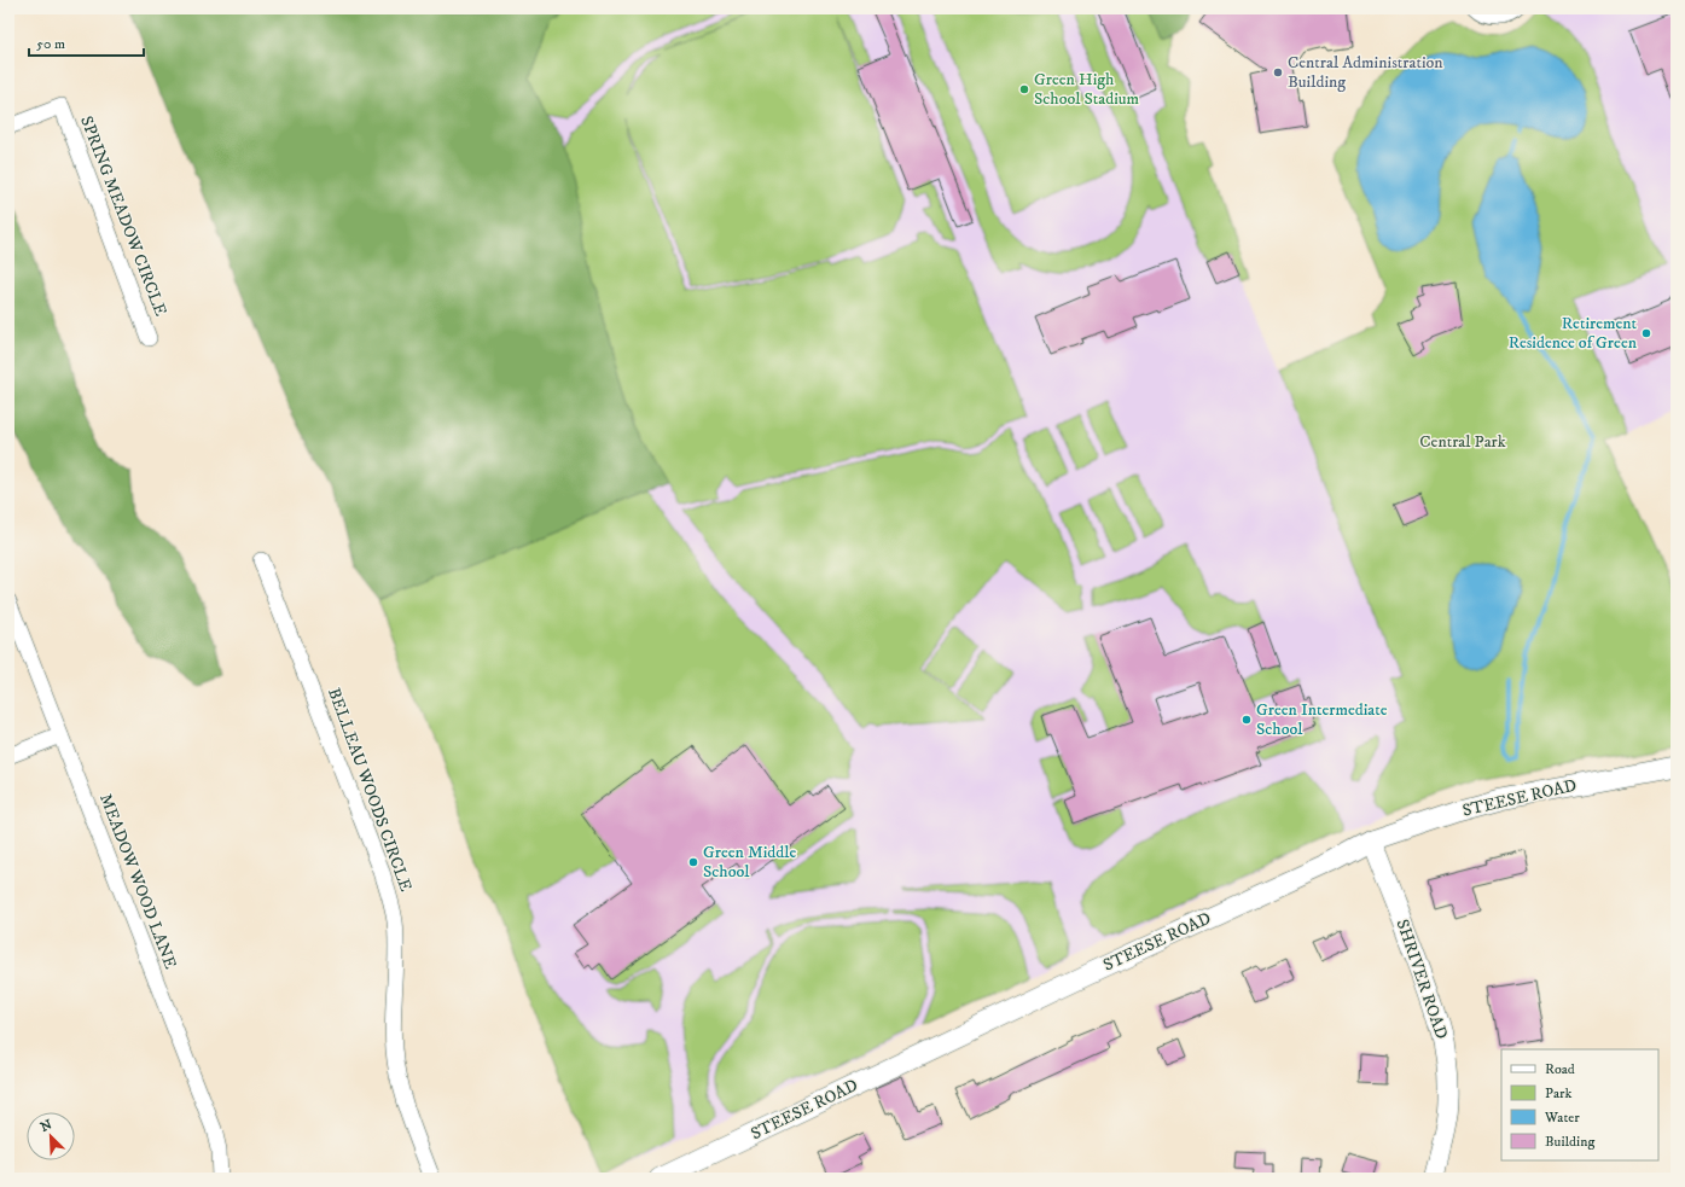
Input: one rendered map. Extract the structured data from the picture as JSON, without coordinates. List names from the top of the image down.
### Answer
{
  "streets": {
    "street": [
      "SPRING MEADOW CIRCLE",
      "BELLEAU WOODS CIRCLE",
      "STEESE ROAD",
      "MEADOW WOOD LANE",
      "SHRIVER ROAD"
    ]
  },
  "crossings": [
    ["STEESE ROAD", "SHRIVER ROAD"]
  ],
  "parks": ["Central Park"],
  "places": [
    "Central Administration Building",
    "Green High School Stadium",
    "Retirement Residence of Green",
    "Green Intermediate School",
    "Green Middle School"
  ],
  "legend": [
    "Road",
    "Park",
    "Water",
    "Building"
  ],
  "scale_bar": "50 m",
  "north": "top left"
}
